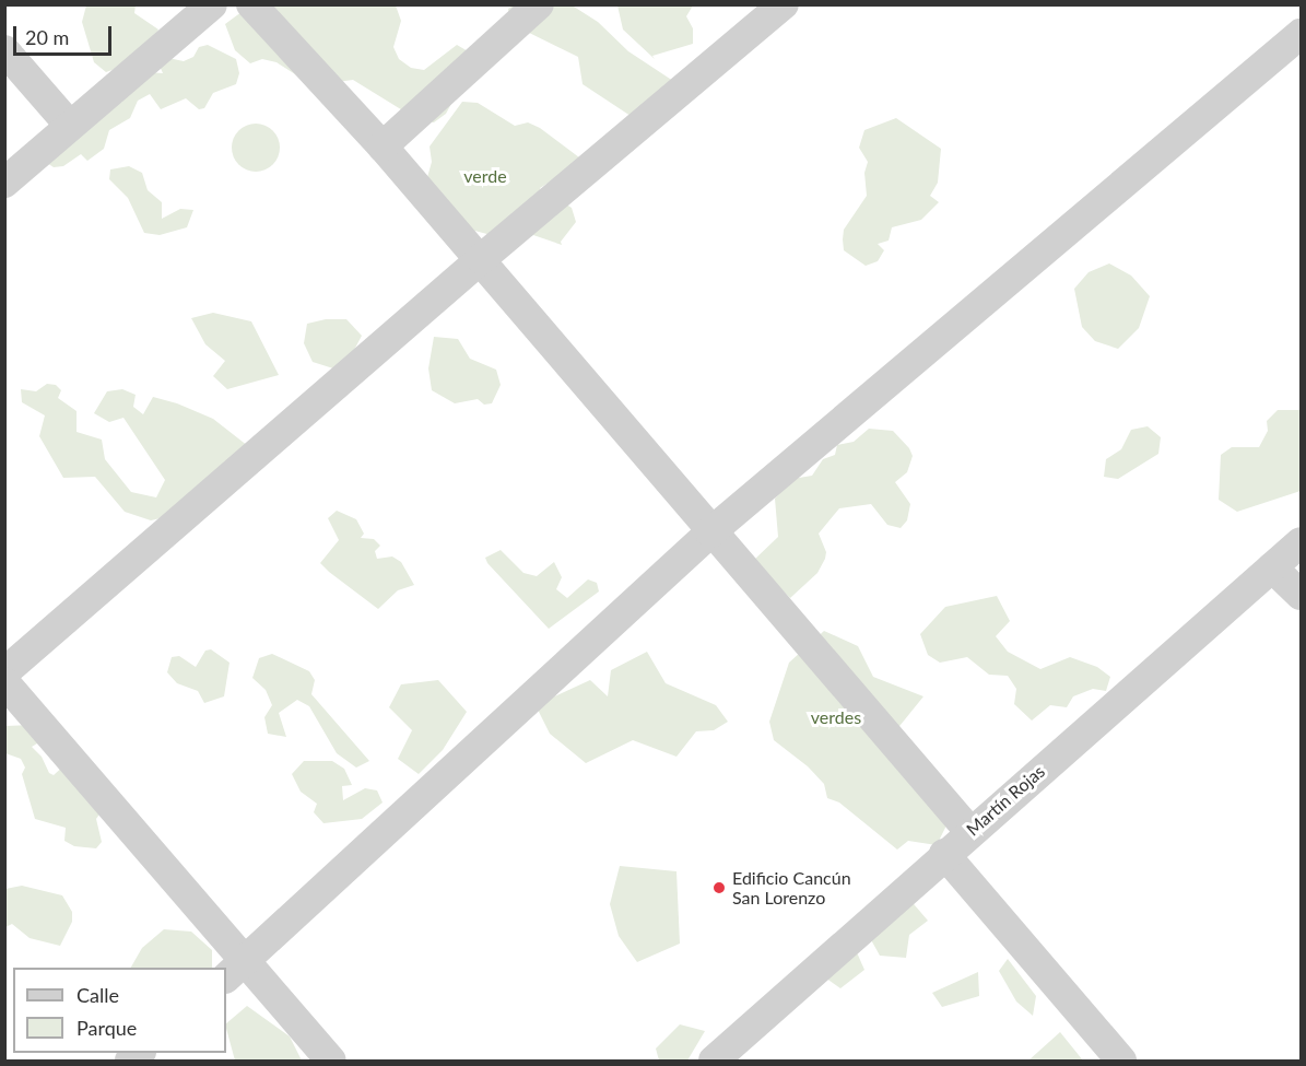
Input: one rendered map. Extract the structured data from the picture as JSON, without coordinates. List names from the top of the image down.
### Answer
{
  "streets": {
    "street": ["Martín Rojas"]
  },
  "parks": ["verde", "verdes"],
  "places": ["Edificio Cancún San Lorenzo"],
  "legend": ["Calle", "Parque"],
  "scale_bar": "20 m"
}
